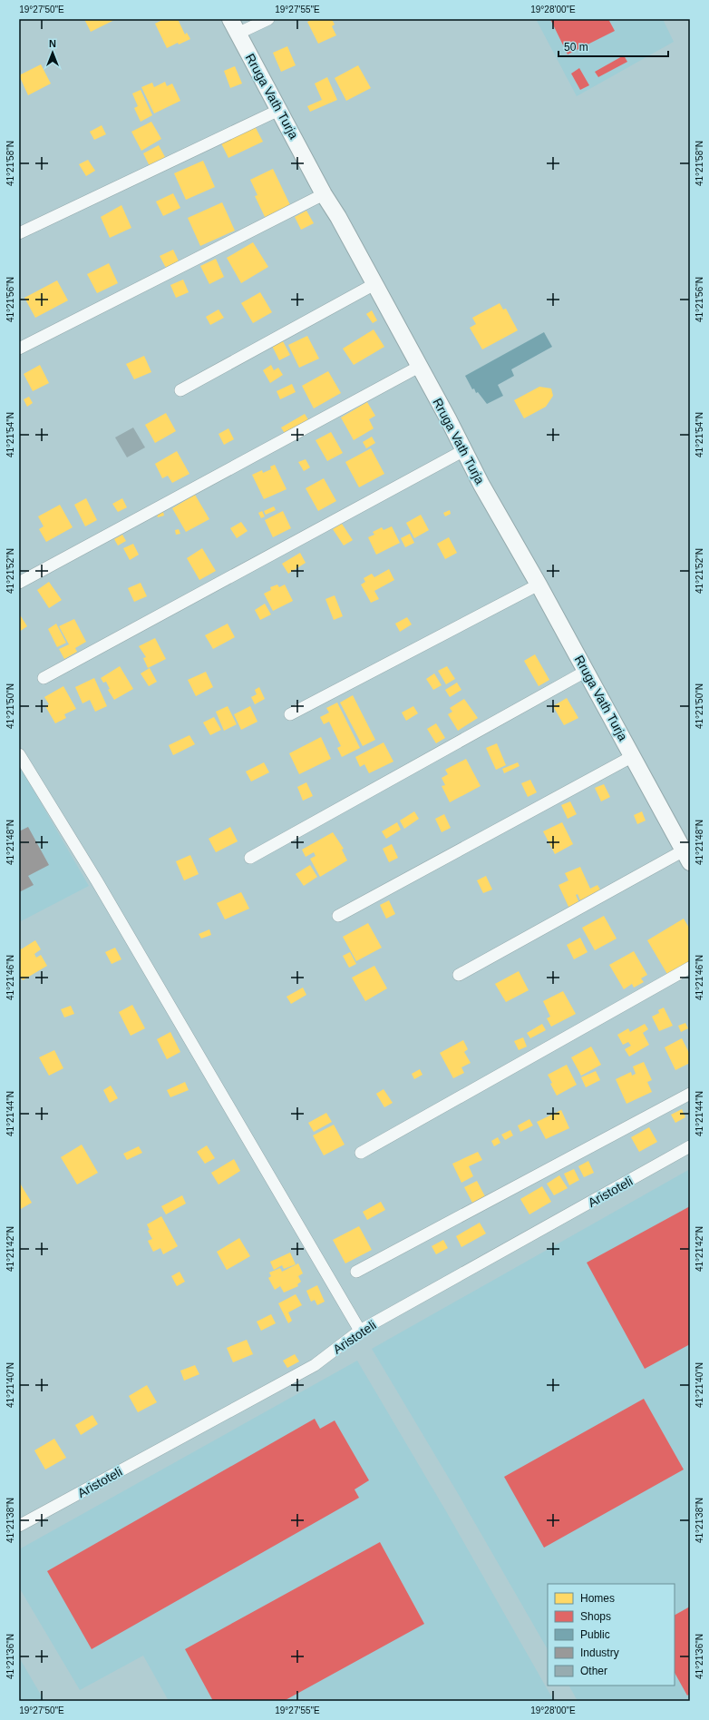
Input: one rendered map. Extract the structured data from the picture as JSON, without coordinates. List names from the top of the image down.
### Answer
{
  "streets": {
    "street": ["Rruga Vath Turja", "Aristoteli"]
  },
  "legend": [
    "Homes",
    "Shops",
    "Public",
    "Industry",
    "Other"
  ],
  "scale_bar": "50 m",
  "north": "top",
  "coordinates": [
    "19°27'50\"E",
    "19°27'55\"E",
    "19°28'00\"E",
    "41°21'58\"N",
    "41°21'56\"N",
    "41°21'54\"N",
    "41°21'52\"N",
    "41°21'50\"N",
    "41°21'48\"N",
    "41°21'46\"N",
    "41°21'44\"N",
    "41°21'42\"N",
    "41°21'40\"N",
    "41°21'38\"N",
    "41°21'36\"N"
  ]
}
